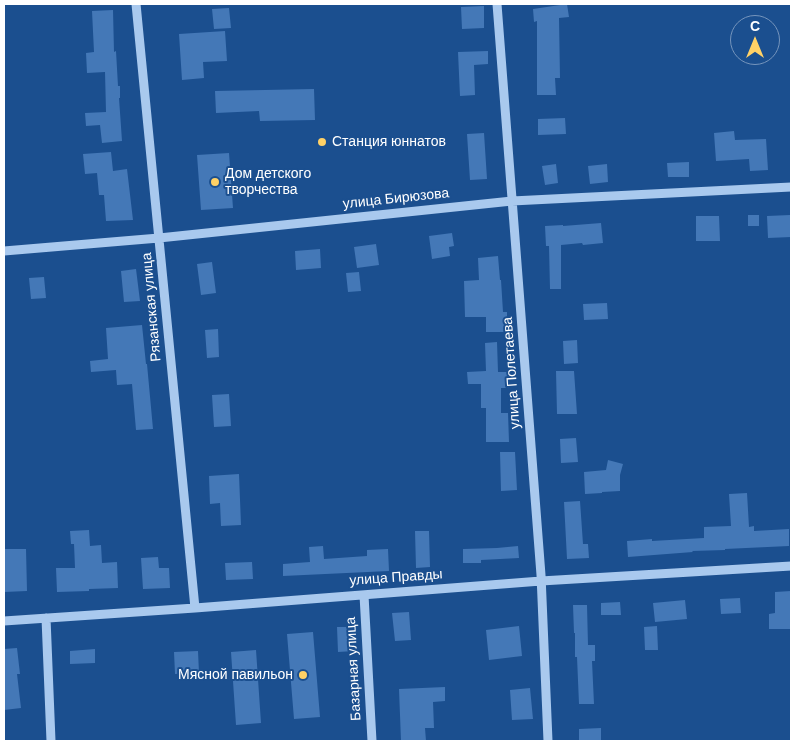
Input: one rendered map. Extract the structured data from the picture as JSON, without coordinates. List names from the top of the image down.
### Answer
{
  "streets": {
    "street": [
      "улица Бирюзова",
      "Рязанская улица",
      "улица Полетаева",
      "улица Правды",
      "Базарная улица"
    ]
  },
  "crossings": [
    ["улица Бирюзова", "Рязанская улица"],
    ["улица Бирюзова", "улица Полетаева"],
    ["Рязанская улица", "улица Правды"],
    ["улица Полетаева", "улица Правды"],
    ["улица Правды", "Базарная улица"]
  ],
  "places": ["Станция юннатов", "Дом детского творчества", "Мясной павильон"],
  "north": "top"
}
